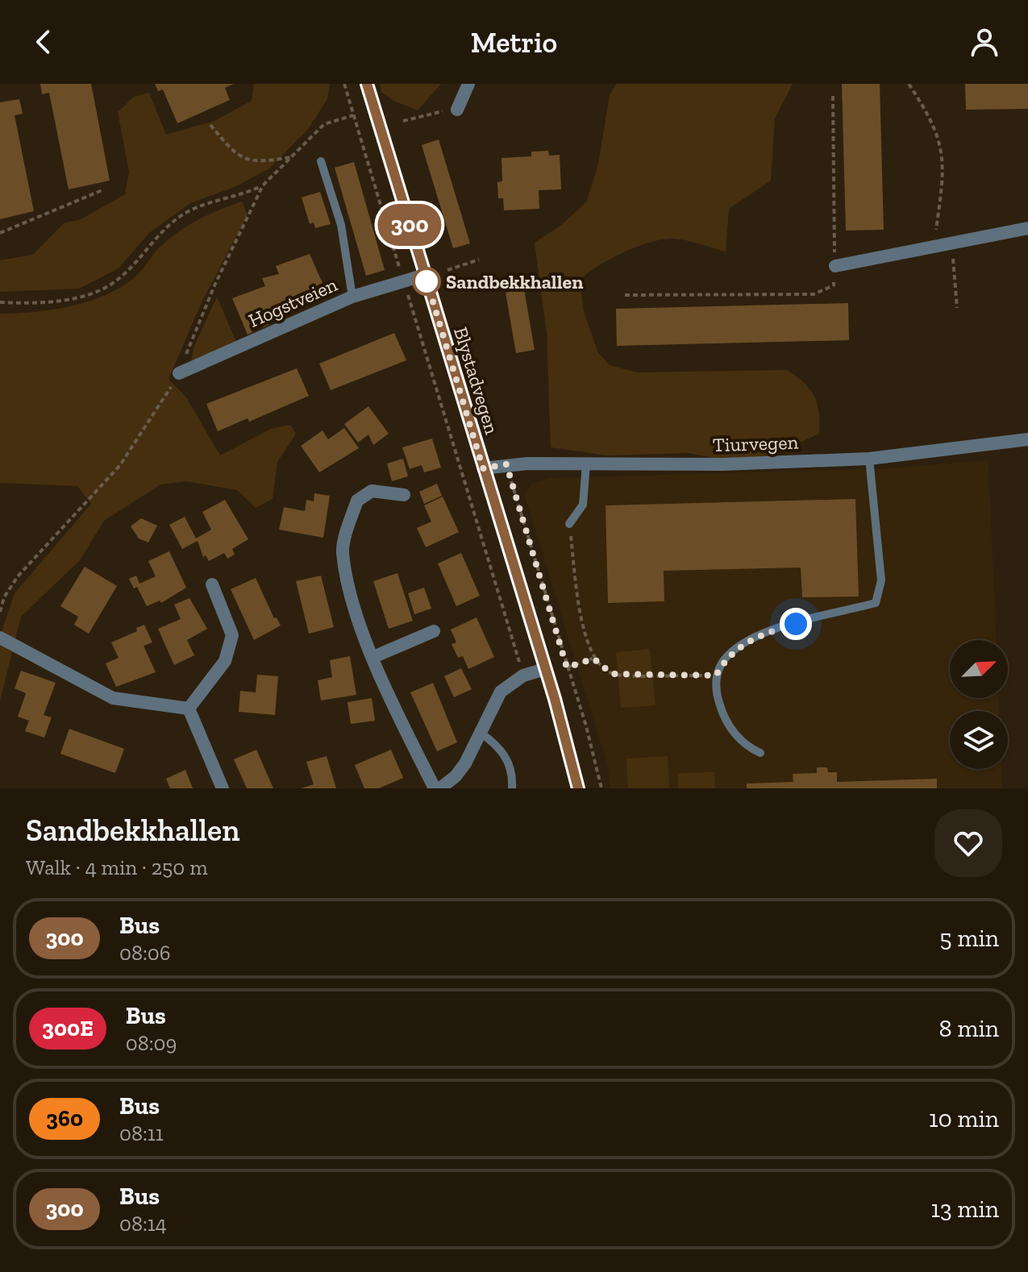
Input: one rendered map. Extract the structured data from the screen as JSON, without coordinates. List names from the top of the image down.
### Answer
{
  "streets": {
    "main road": ["Blystadvegen"],
    "street": ["Hogstveien", "Tiurvegen"]
  },
  "crossings": [
    ["Hogstveien", "Blystadvegen"],
    ["Blystadvegen", "Tiurvegen"]
  ],
  "places": ["Sandbekkhallen"],
  "lines": ["bus line 300"],
  "north": "top right",
  "page": {
    "header": "Metrio",
    "on_map": "300",
    "heading": ["Sandbekkhallen", "Walk · 4 min · 250 m"],
    "list": [
      {
        "mark": "300",
        "name": "Bus",
        "note": "08:06",
        "value": "5 min"
      },
      {
        "mark": "300E",
        "name": "Bus",
        "note": "08:09",
        "value": "8 min"
      },
      {
        "mark": "360",
        "name": "Bus",
        "note": "08:11",
        "value": "10 min"
      },
      {
        "mark": "300",
        "name": "Bus",
        "note": "08:14",
        "value": "13 min"
      }
    ]
  }
}
